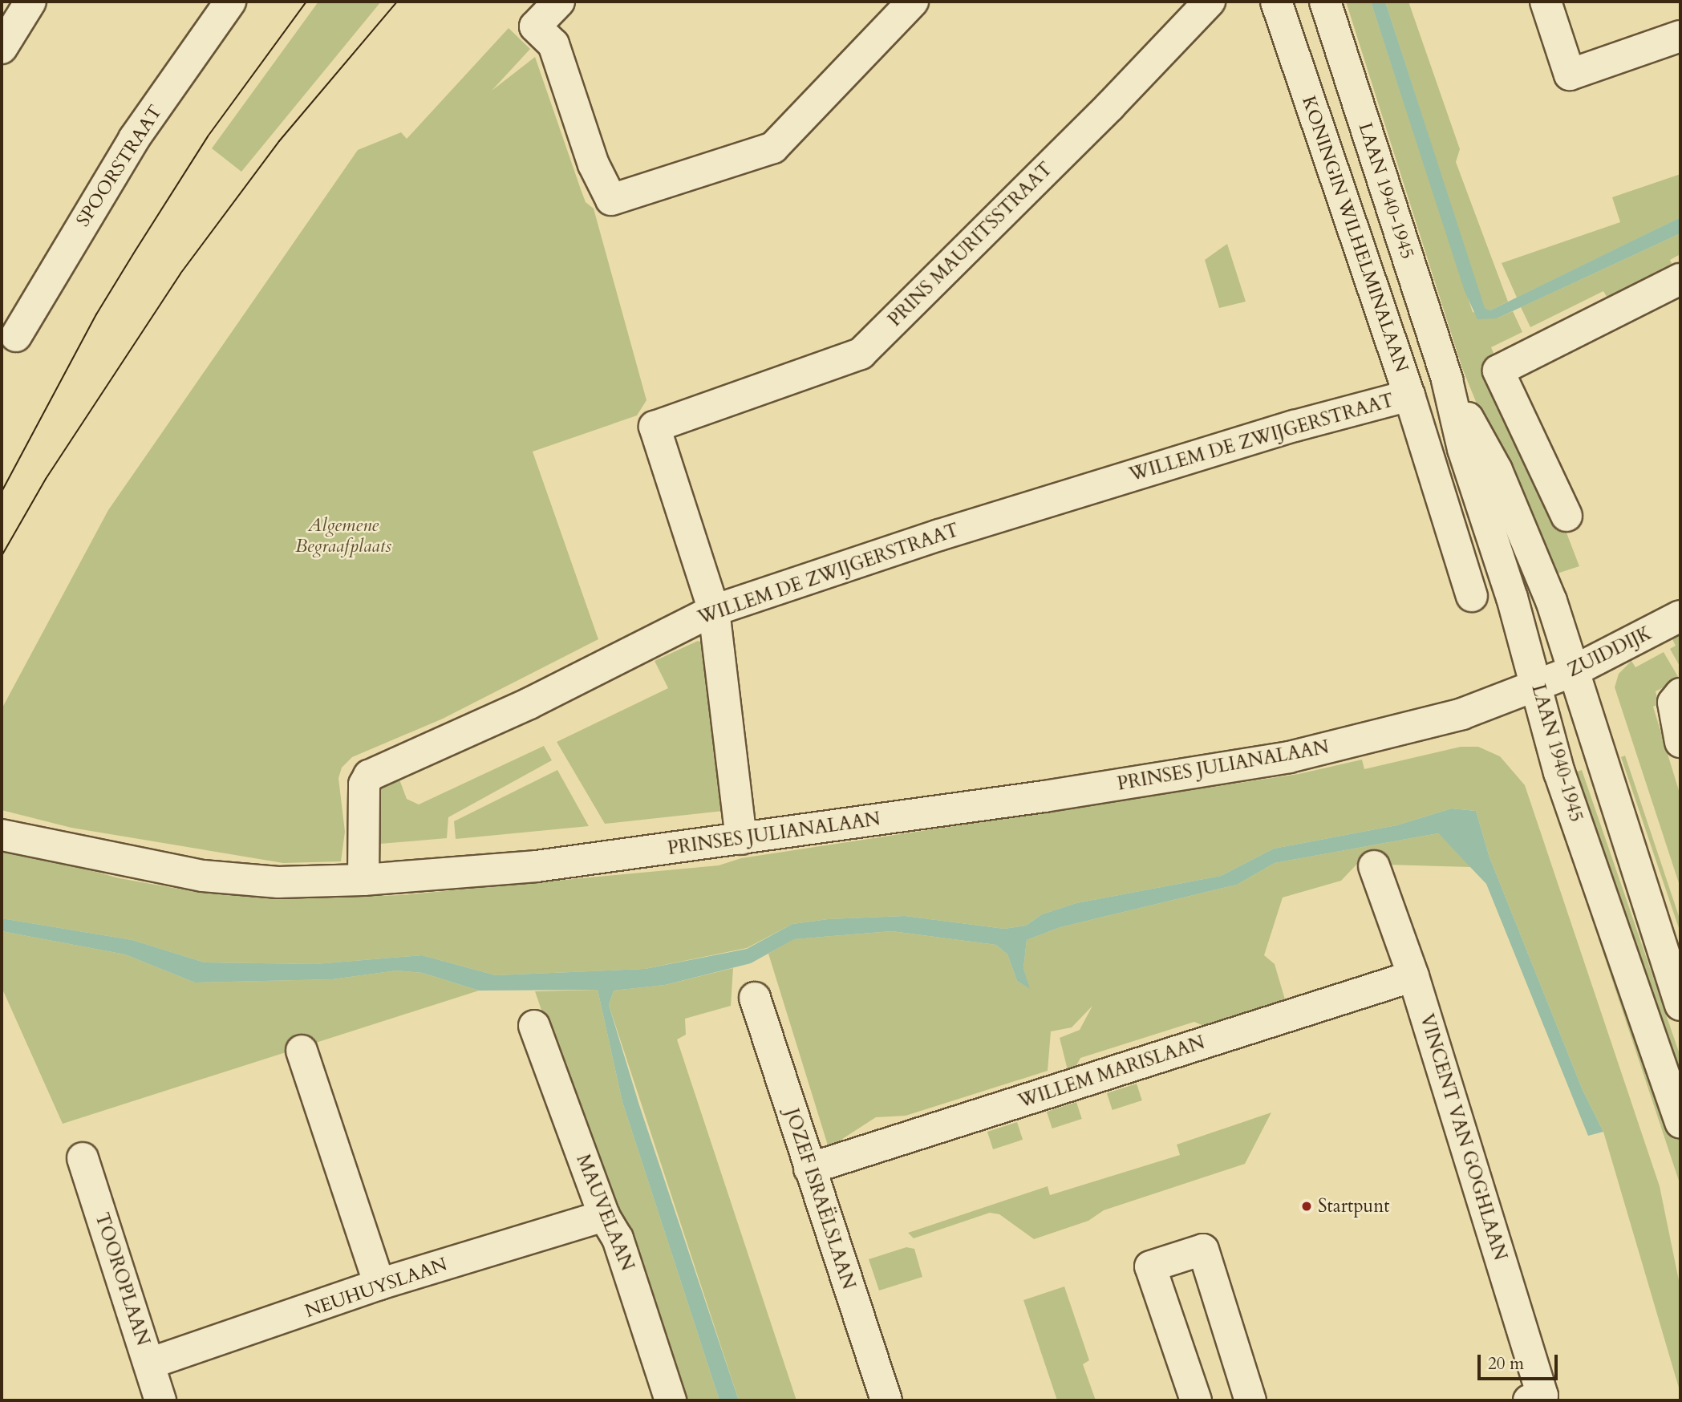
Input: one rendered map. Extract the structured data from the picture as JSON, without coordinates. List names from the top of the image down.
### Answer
{
  "streets": {
    "street": [
      "SPOORSTRAAT",
      "LAAN 1940-1945",
      "KONINGIN WILHELMINALAAN",
      "PRINS MAURITSSTRAAT",
      "WILLEM DE ZWIJGERSTRAAT",
      "ZUIDDIJK",
      "PRINSES JULIANALAAN",
      "WILLEM MARISLAAN",
      "VINCENT VAN GOGHLAAN",
      "JOZEF ISRAËLSLAAN",
      "MAUVELAAN",
      "TOOROPLAAN",
      "NEUHUYSLAAN"
    ]
  },
  "crossings": [
    ["LAAN 1940-1945", "ZUIDDIJK"],
    ["LAAN 1940-1945", "PRINSES JULIANALAAN"],
    ["KONINGIN WILHELMINALAAN", "WILLEM DE ZWIJGERSTRAAT"],
    ["PRINS MAURITSSTRAAT", "WILLEM DE ZWIJGERSTRAAT"],
    ["WILLEM DE ZWIJGERSTRAAT", "PRINSES JULIANALAAN"],
    ["ZUIDDIJK", "PRINSES JULIANALAAN"],
    ["WILLEM MARISLAAN", "VINCENT VAN GOGHLAAN"],
    ["WILLEM MARISLAAN", "JOZEF ISRAËLSLAAN"],
    ["MAUVELAAN", "NEUHUYSLAAN"],
    ["TOOROPLAAN", "NEUHUYSLAAN"]
  ],
  "parks": ["Algemene Begraafplaats"],
  "places": ["Startpunt"],
  "scale_bar": "20 m"
}
